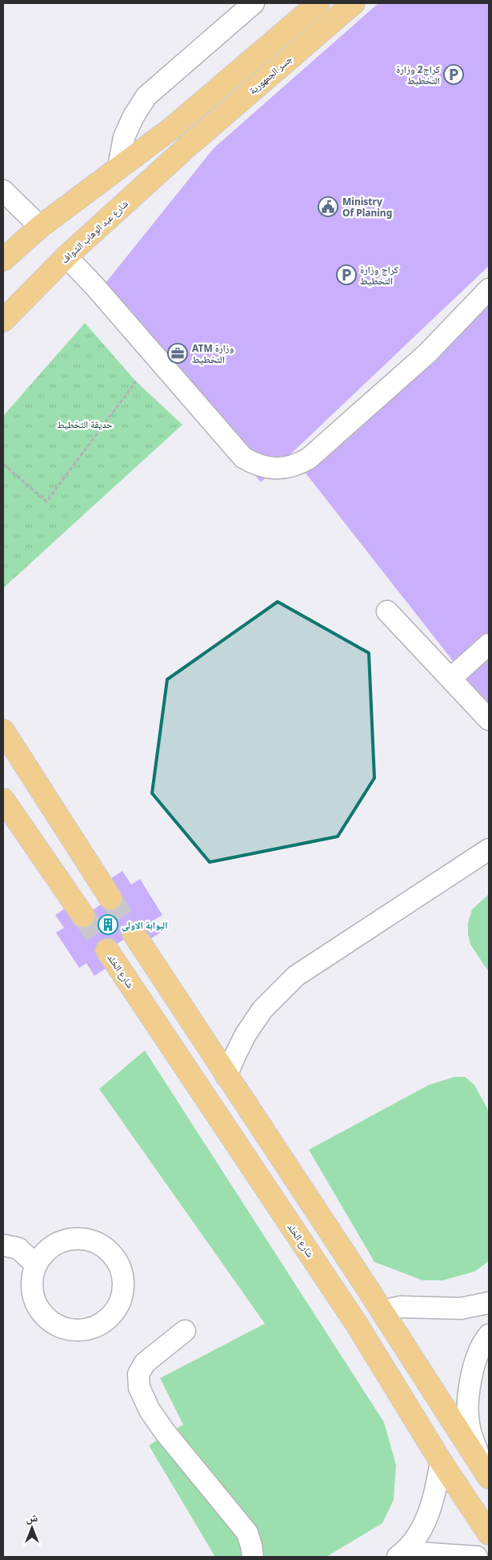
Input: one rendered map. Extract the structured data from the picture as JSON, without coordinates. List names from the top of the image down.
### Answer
{
  "streets": {
    "main road": ["جسر الجمهورية", "شارع عبد الوهاب الشواف", "شارع الخلد"]
  },
  "crossings": [
    ["جسر الجمهورية", "شارع عبد الوهاب الشواف"]
  ],
  "parks": ["حديقة التخطيط"],
  "places": {
    "parking": ["كراج2 وزارة التخطيط", "كراج وزارة التخطيط"],
    "public building": ["Ministry Of Planing"],
    "office": ["ATM وزارة التخطيط"],
    "building": ["البوابة الاولى"]
  },
  "north": "top"
}
